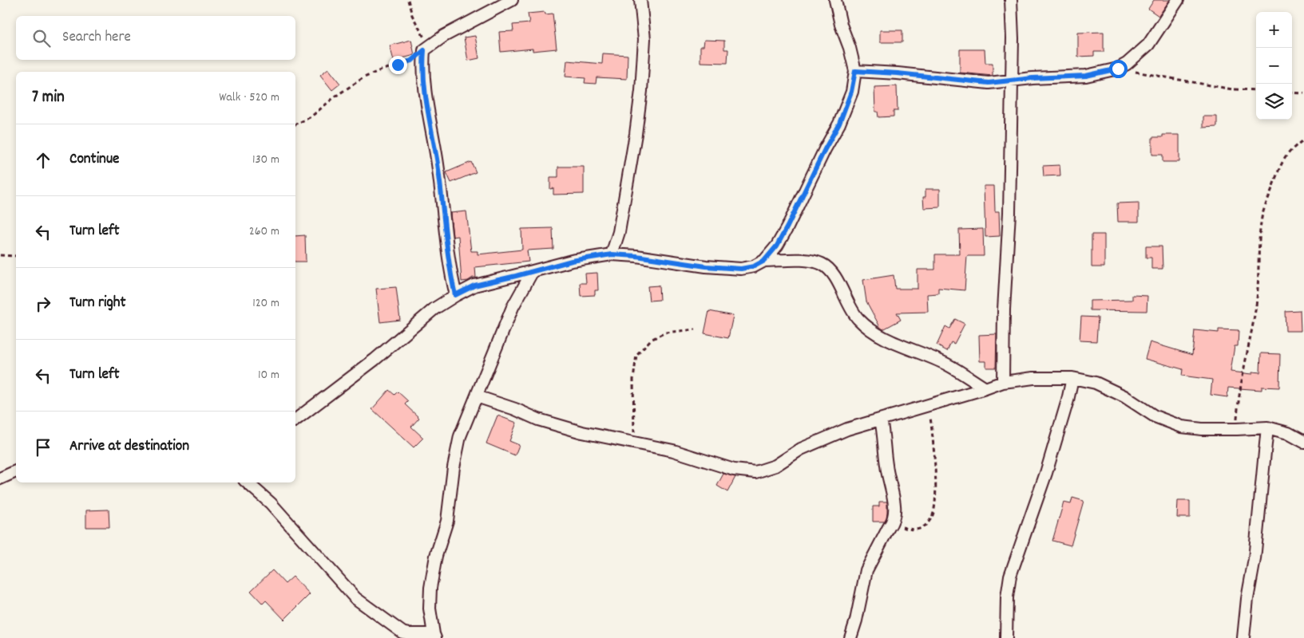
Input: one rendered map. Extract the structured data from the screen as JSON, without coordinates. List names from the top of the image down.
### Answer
{
  "page": {
    "map_buttons": ["+", "−"],
    "search": "Search here",
    "heading": ["7 min", "Walk · 520 m"],
    "list": [
      ["Continue", "130 m"],
      ["Turn left", "260 m"],
      ["Turn right", "120 m"],
      ["Turn left", "10 m"],
      "Arrive at destination"
    ]
  }
}
